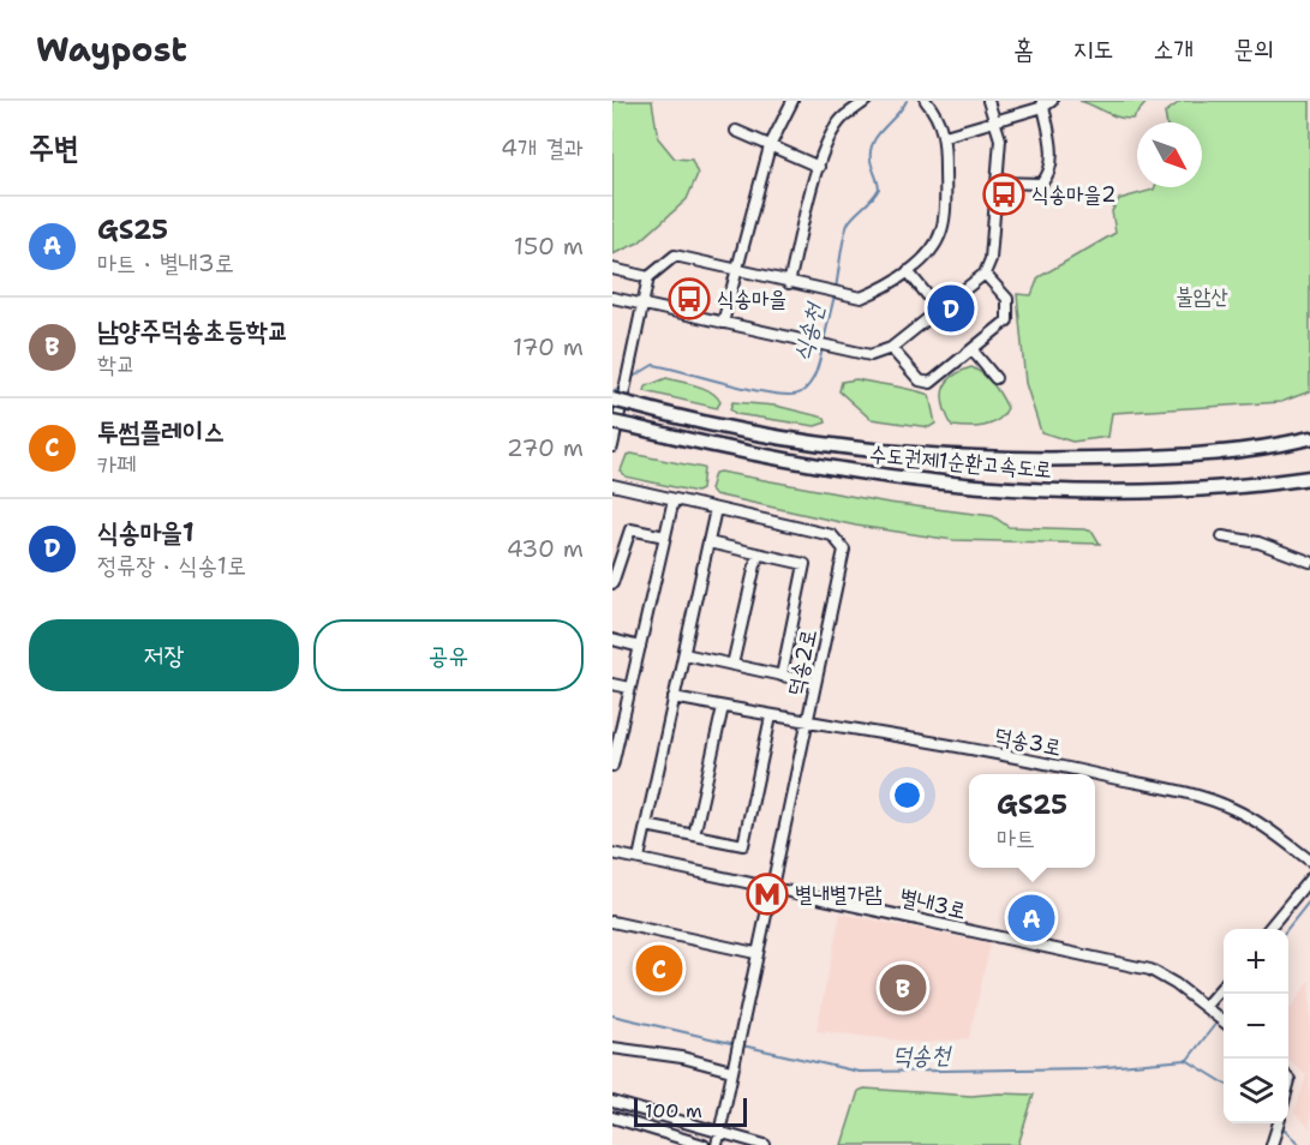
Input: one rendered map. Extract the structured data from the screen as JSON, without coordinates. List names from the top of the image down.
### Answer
{
  "streets": {
    "highway": ["수도권제1순환고속도로"],
    "street": ["덕송2로", "덕송3로", "별내3로"]
  },
  "crossings": [
    ["덕송2로", "덕송3로"],
    ["덕송2로", "별내3로"]
  ],
  "water": ["식송천", "덕송천"],
  "parks": ["불암산"],
  "places": {
    "bus stop": ["식송마을2", "식송마을"],
    "metro station": ["별내별가람"]
  },
  "scale_bar": "100 m",
  "north": "bottom right",
  "page": {
    "header": "Waypost",
    "nav": [
      "홈",
      "지도",
      "소개",
      "문의"
    ],
    "heading": ["주변", "4개 결과"],
    "list": [
      {
        "mark": "A",
        "name": "GS25",
        "note": "마트 · 별내3로",
        "value": "150 m"
      },
      {
        "mark": "B",
        "name": "남양주덕송초등학교",
        "note": "학교",
        "value": "170 m"
      },
      {
        "mark": "C",
        "name": "투썸플레이스",
        "note": "카페",
        "value": "270 m"
      },
      {
        "mark": "D",
        "name": "식송마을1",
        "note": "정류장 · 식송1로",
        "value": "430 m"
      }
    ],
    "pins": [
      "D",
      "A",
      "C",
      "B"
    ],
    "buttons": ["저장", "공유"],
    "popup": ["GS25", "마트"],
    "map_buttons": ["+", "−"],
    "scale": "100 m"
  }
}
